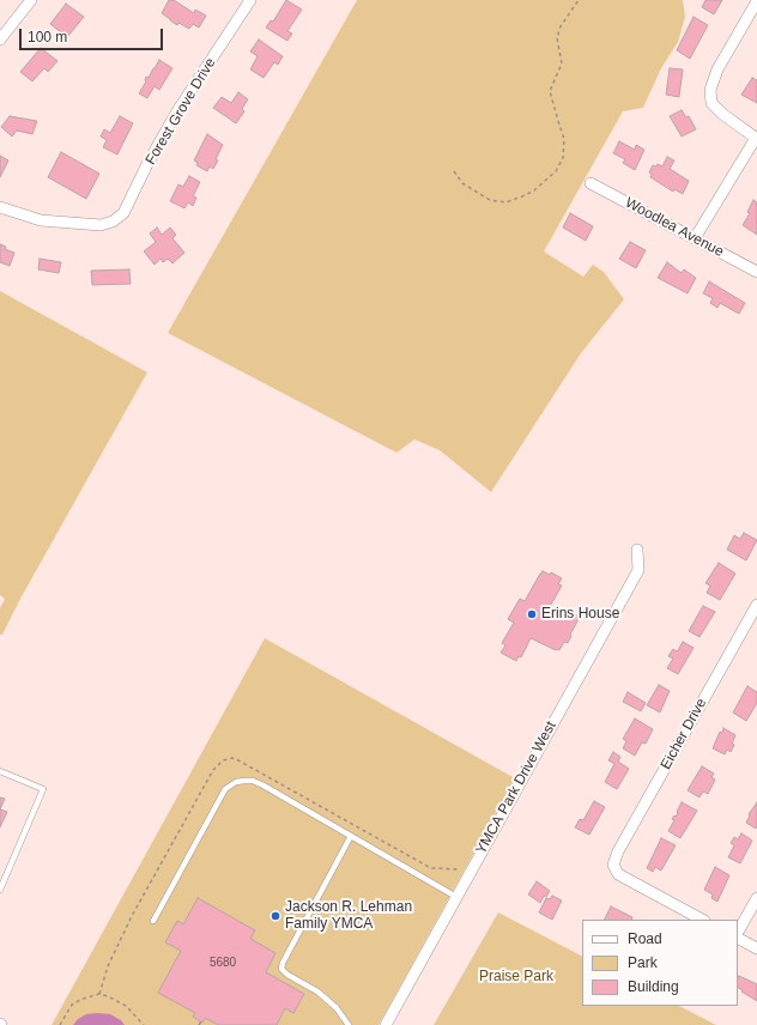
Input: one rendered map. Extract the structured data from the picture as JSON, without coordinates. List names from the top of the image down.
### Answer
{
  "streets": {
    "street": [
      "Forest Grove Drive",
      "Woodlea Avenue",
      "Eicher Drive",
      "YMCA Park Drive West"
    ]
  },
  "parks": ["Praise Park"],
  "places": ["Erins House", "Jackson R. Lehman Family YMCA"],
  "house_numbers": ["5680"],
  "legend": ["Road", "Park", "Building"],
  "scale_bar": "100 m"
}
